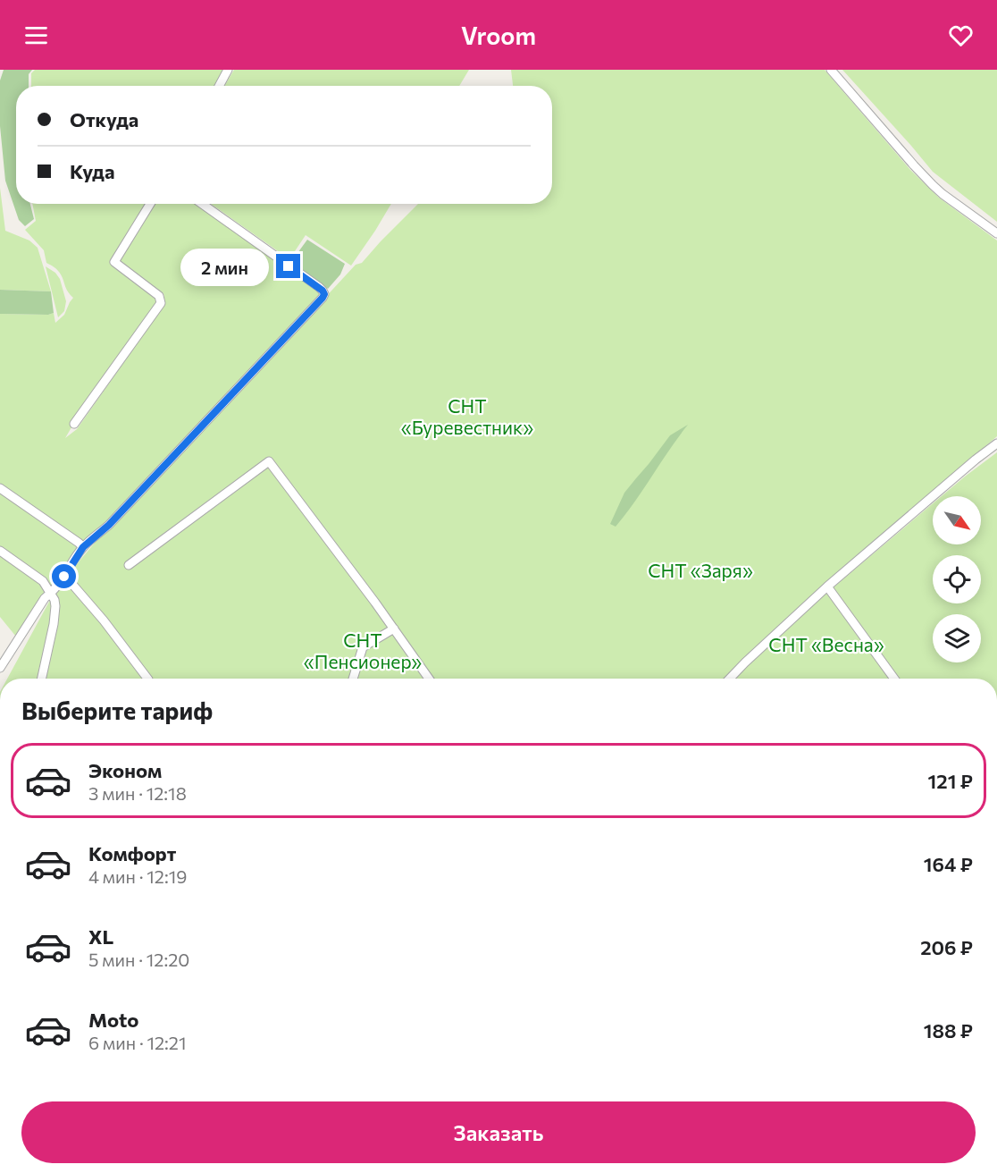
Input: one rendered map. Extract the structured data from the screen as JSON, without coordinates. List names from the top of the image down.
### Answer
{
  "parks": [
    "СНТ «Буревестник»",
    "СНТ «Заря»",
    "СНТ «Пенсионер»",
    "СНТ «Весна»"
  ],
  "north": "bottom right",
  "page": {
    "header": "Vroom",
    "banner": ["Откуда", "Куда"],
    "bubble": "2 мин",
    "heading": "Выберите тариф",
    "list": [
      {
        "name": "Эконом",
        "note": "3 мин · 12:18",
        "value": "121 ₽"
      },
      {
        "name": "Комфорт",
        "note": "4 мин · 12:19",
        "value": "164 ₽"
      },
      {
        "name": "XL",
        "note": "5 мин · 12:20",
        "value": "206 ₽"
      },
      {
        "name": "Moto",
        "note": "6 мин · 12:21",
        "value": "188 ₽"
      }
    ],
    "buttons": "Заказать"
  }
}
